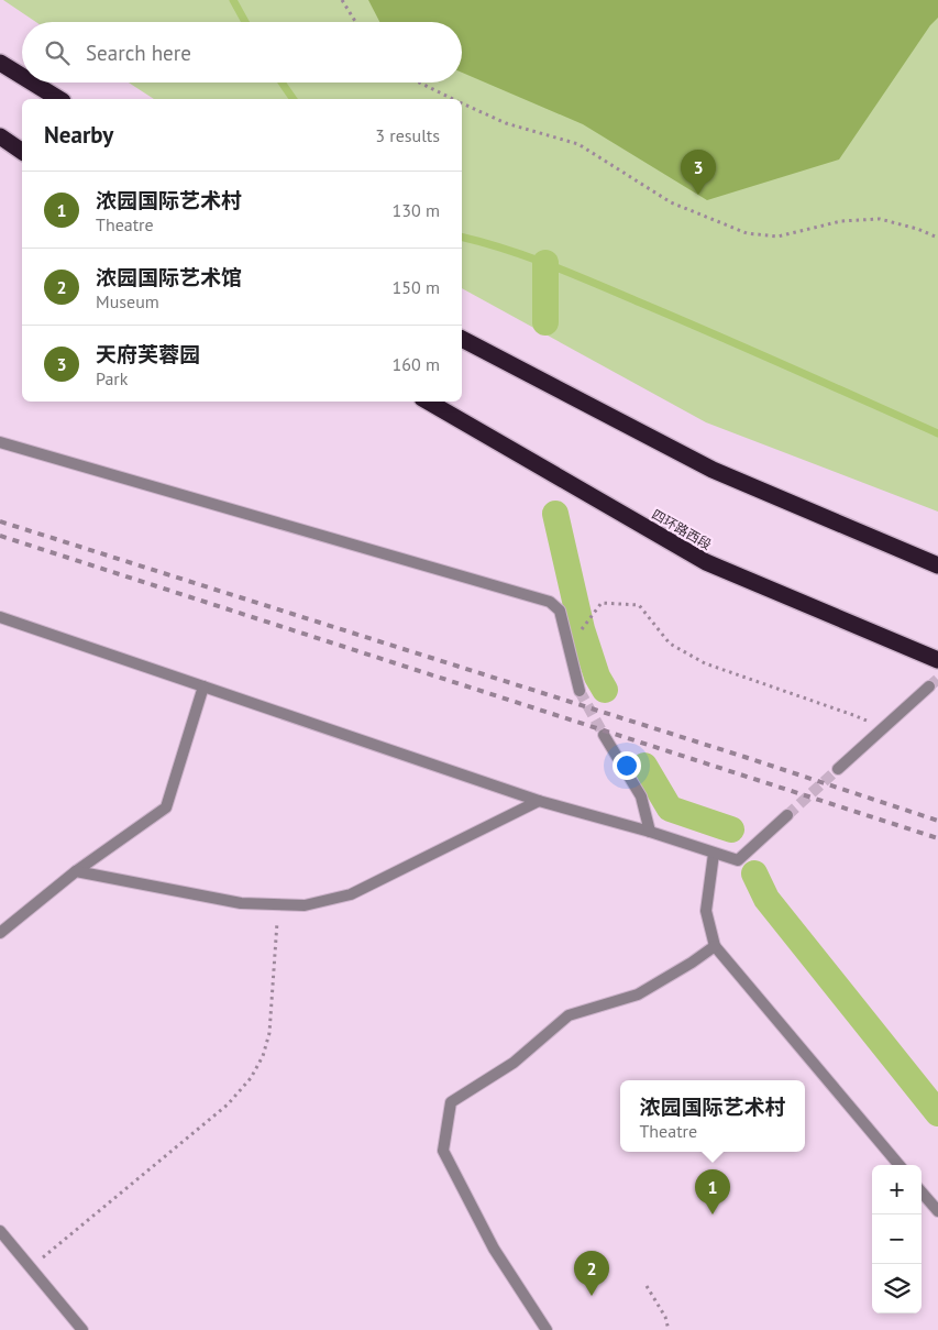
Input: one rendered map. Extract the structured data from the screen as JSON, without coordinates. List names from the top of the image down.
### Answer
{
  "streets": {
    "highway": ["四环路西段"]
  },
  "page": {
    "search": "Search here",
    "heading": ["Nearby", "3 results"],
    "pins": ["3", "1", "2"],
    "list": [
      {
        "mark": "1",
        "name": "浓园国际艺术村",
        "note": "Theatre",
        "value": "130 m"
      },
      {
        "mark": "2",
        "name": "浓园国际艺术馆",
        "note": "Museum",
        "value": "150 m"
      },
      {
        "mark": "3",
        "name": "天府芙蓉园",
        "note": "Park",
        "value": "160 m"
      }
    ],
    "popup": ["浓园国际艺术村", "Theatre"],
    "map_buttons": ["+", "−"]
  }
}
